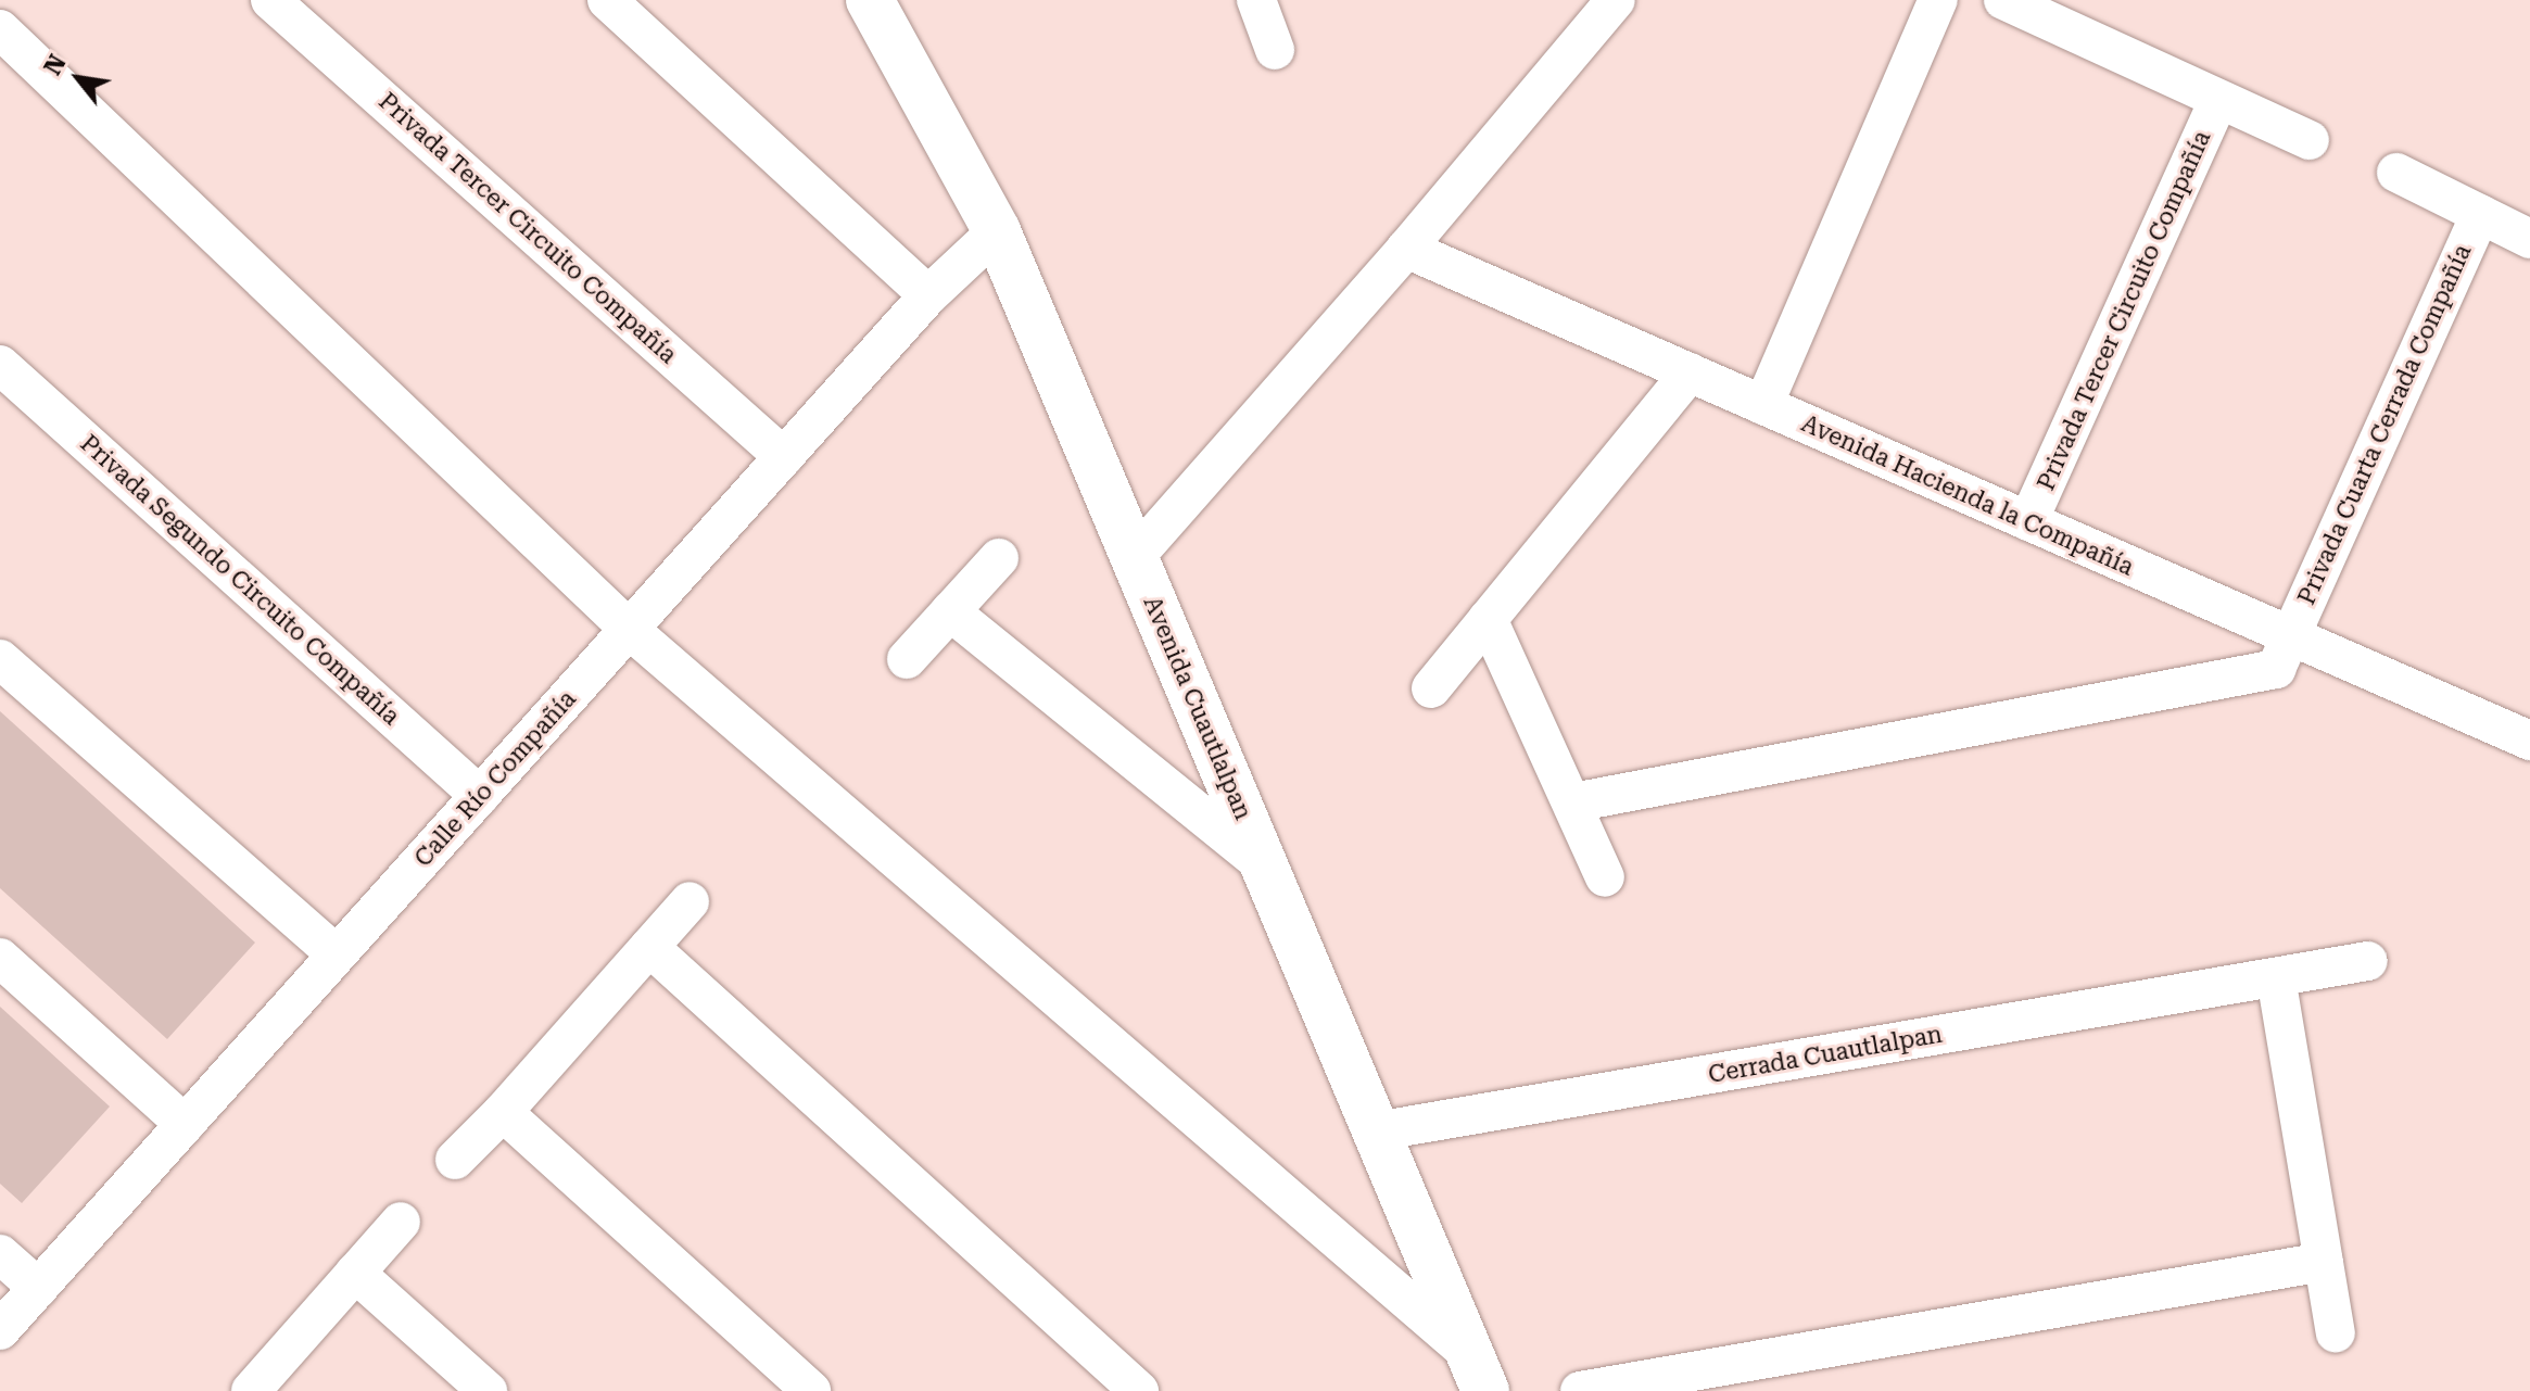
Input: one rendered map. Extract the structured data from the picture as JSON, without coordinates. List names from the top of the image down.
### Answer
{
  "streets": {
    "street": [
      "Privada Tercer Circuito Compañía",
      "Privada Cuarta Cerrada Compañía",
      "Avenida Hacienda la Compañía",
      "Privada Segundo Circuito Compañía",
      "Avenida Cuautlalpan",
      "Calle Río Compañía",
      "Cerrada Cuautlalpan"
    ]
  },
  "crossings": [
    ["Privada Tercer Circuito Compañía", "Avenida Hacienda la Compañía"],
    ["Privada Tercer Circuito Compañía", "Calle Río Compañía"],
    ["Privada Cuarta Cerrada Compañía", "Avenida Hacienda la Compañía"],
    ["Privada Segundo Circuito Compañía", "Calle Río Compañía"],
    ["Avenida Cuautlalpan", "Calle Río Compañía"],
    ["Avenida Cuautlalpan", "Cerrada Cuautlalpan"]
  ],
  "north": "top left"
}
